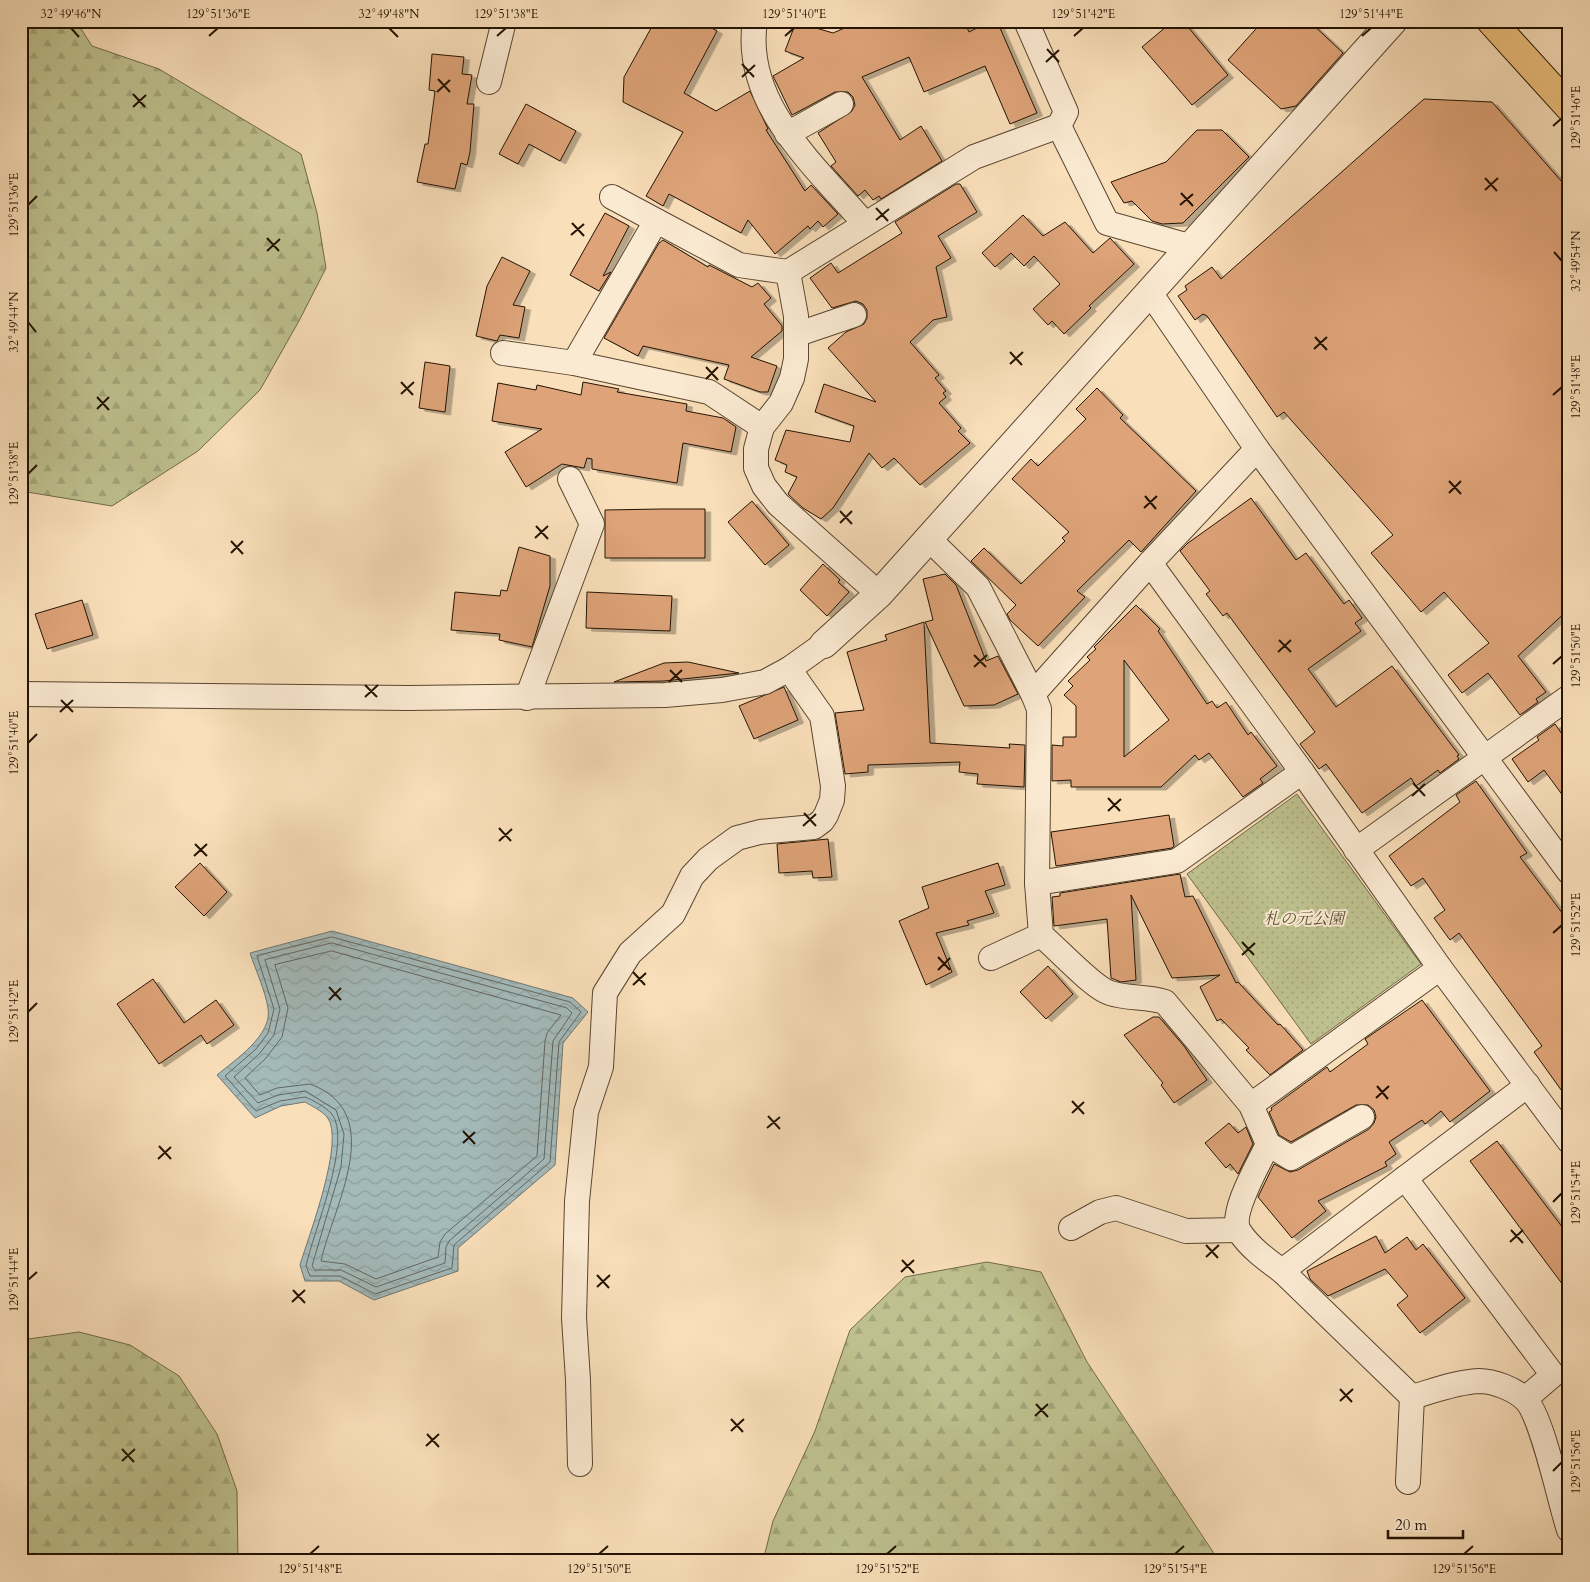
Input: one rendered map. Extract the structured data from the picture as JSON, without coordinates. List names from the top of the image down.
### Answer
{
  "parks": ["札の元公園"],
  "scale_bar": "20 m",
  "coordinates": [
    "32°49'46\"N",
    "129°51'36\"E",
    "32°49'48\"N",
    "129°51'38\"E",
    "129°51'40\"E",
    "129°51'42\"E",
    "129°51'44\"E",
    "129°51'46\"E",
    "32°49'54\"N",
    "32°49'44\"N",
    "129°51'48\"E",
    "129°51'50\"E",
    "129°51'52\"E",
    "129°51'54\"E",
    "129°51'56\"E"
  ]
}
